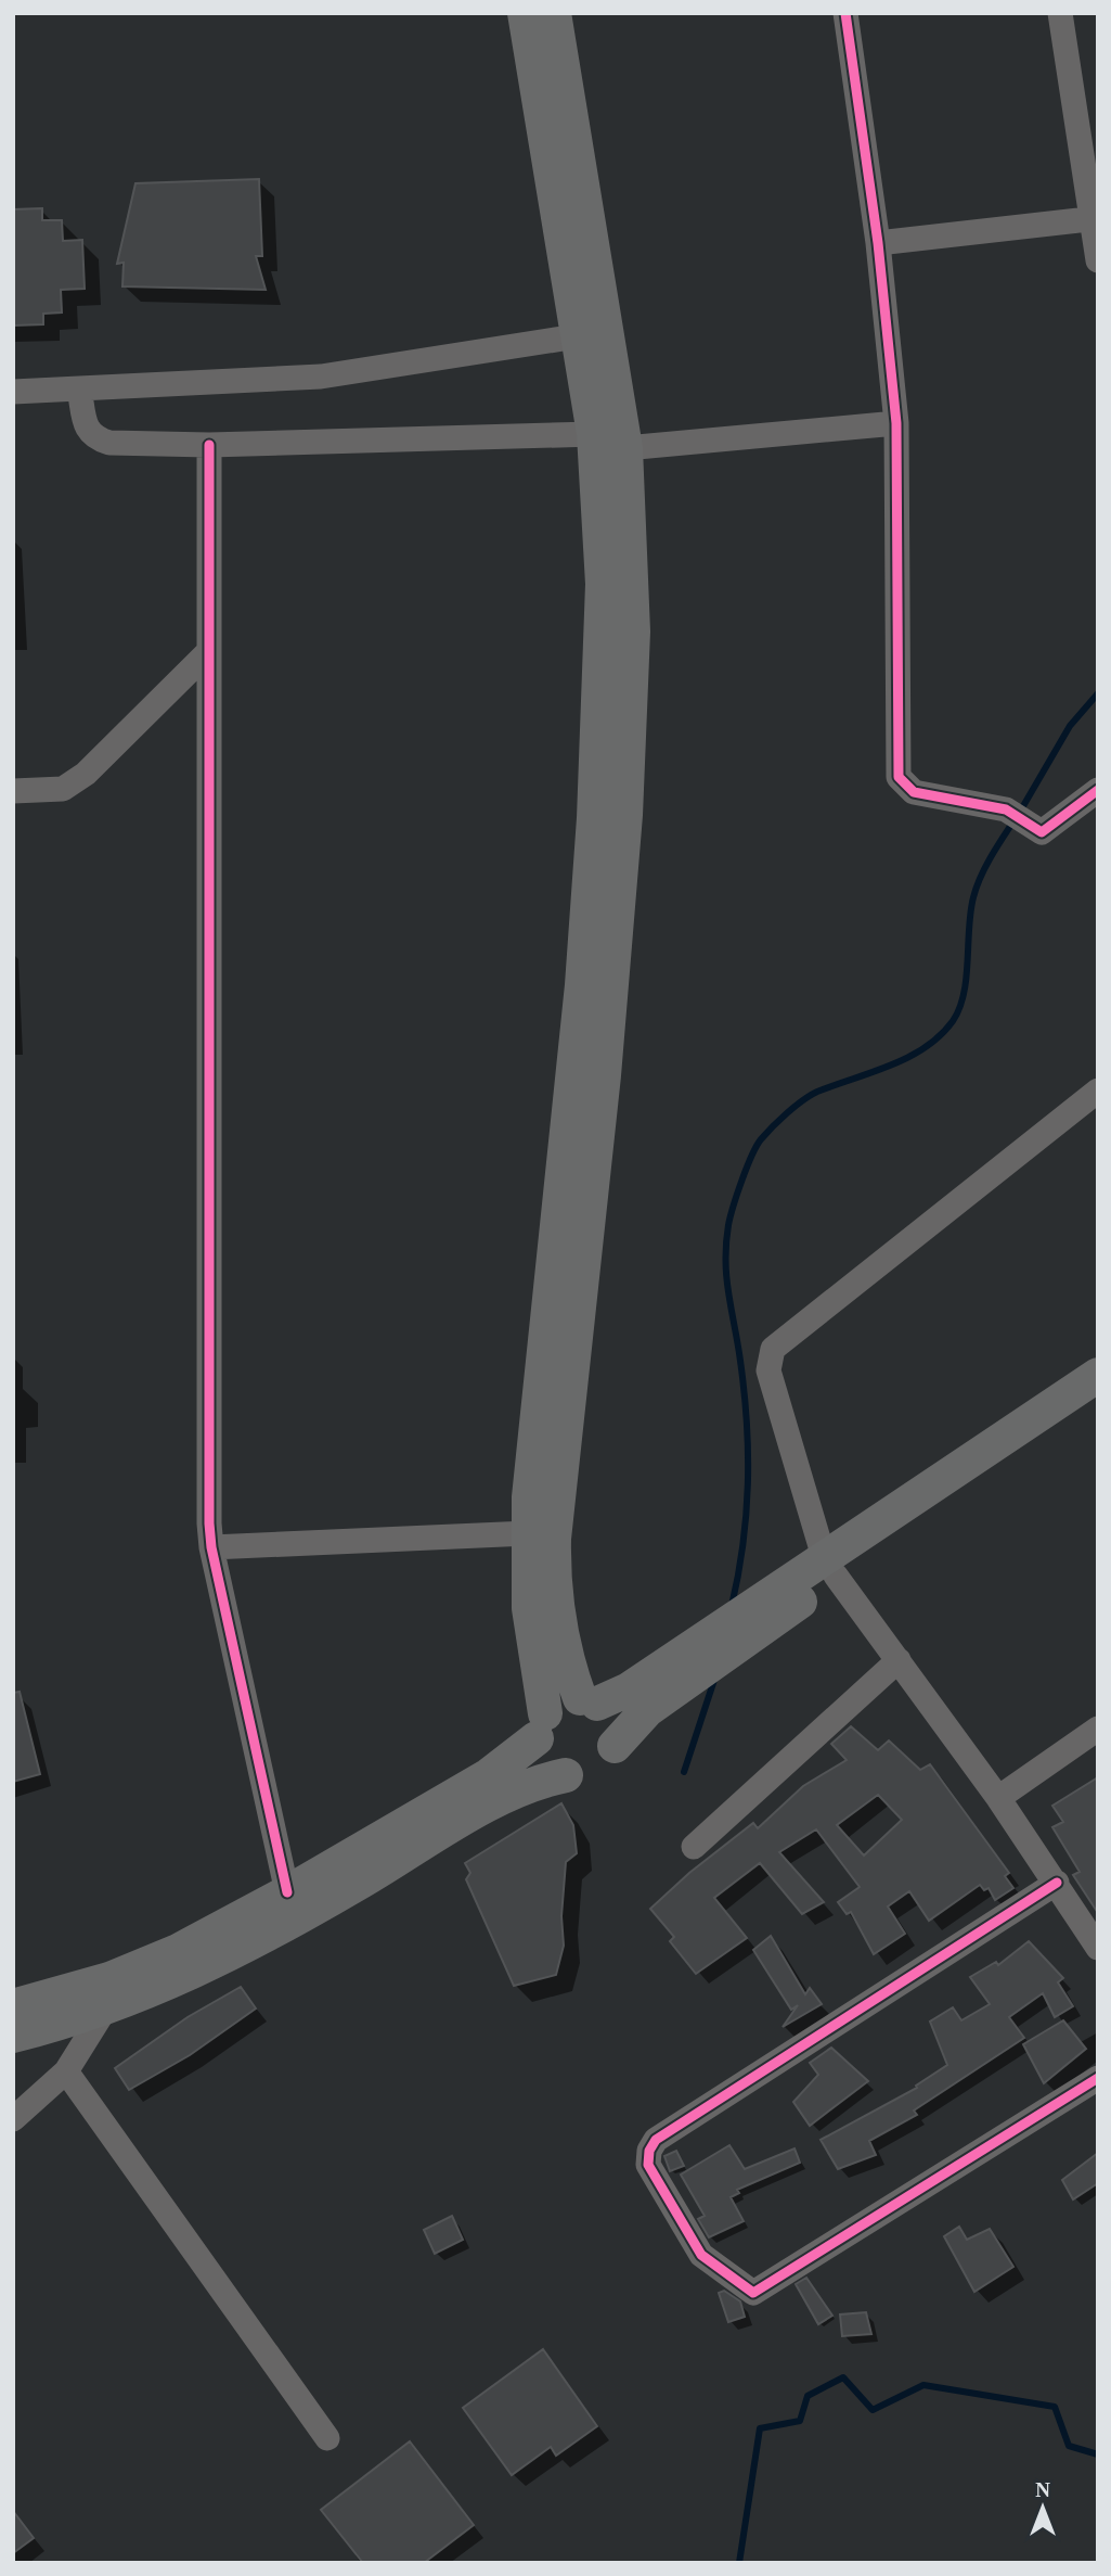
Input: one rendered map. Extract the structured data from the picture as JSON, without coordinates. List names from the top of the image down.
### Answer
{
  "north": "top"
}
